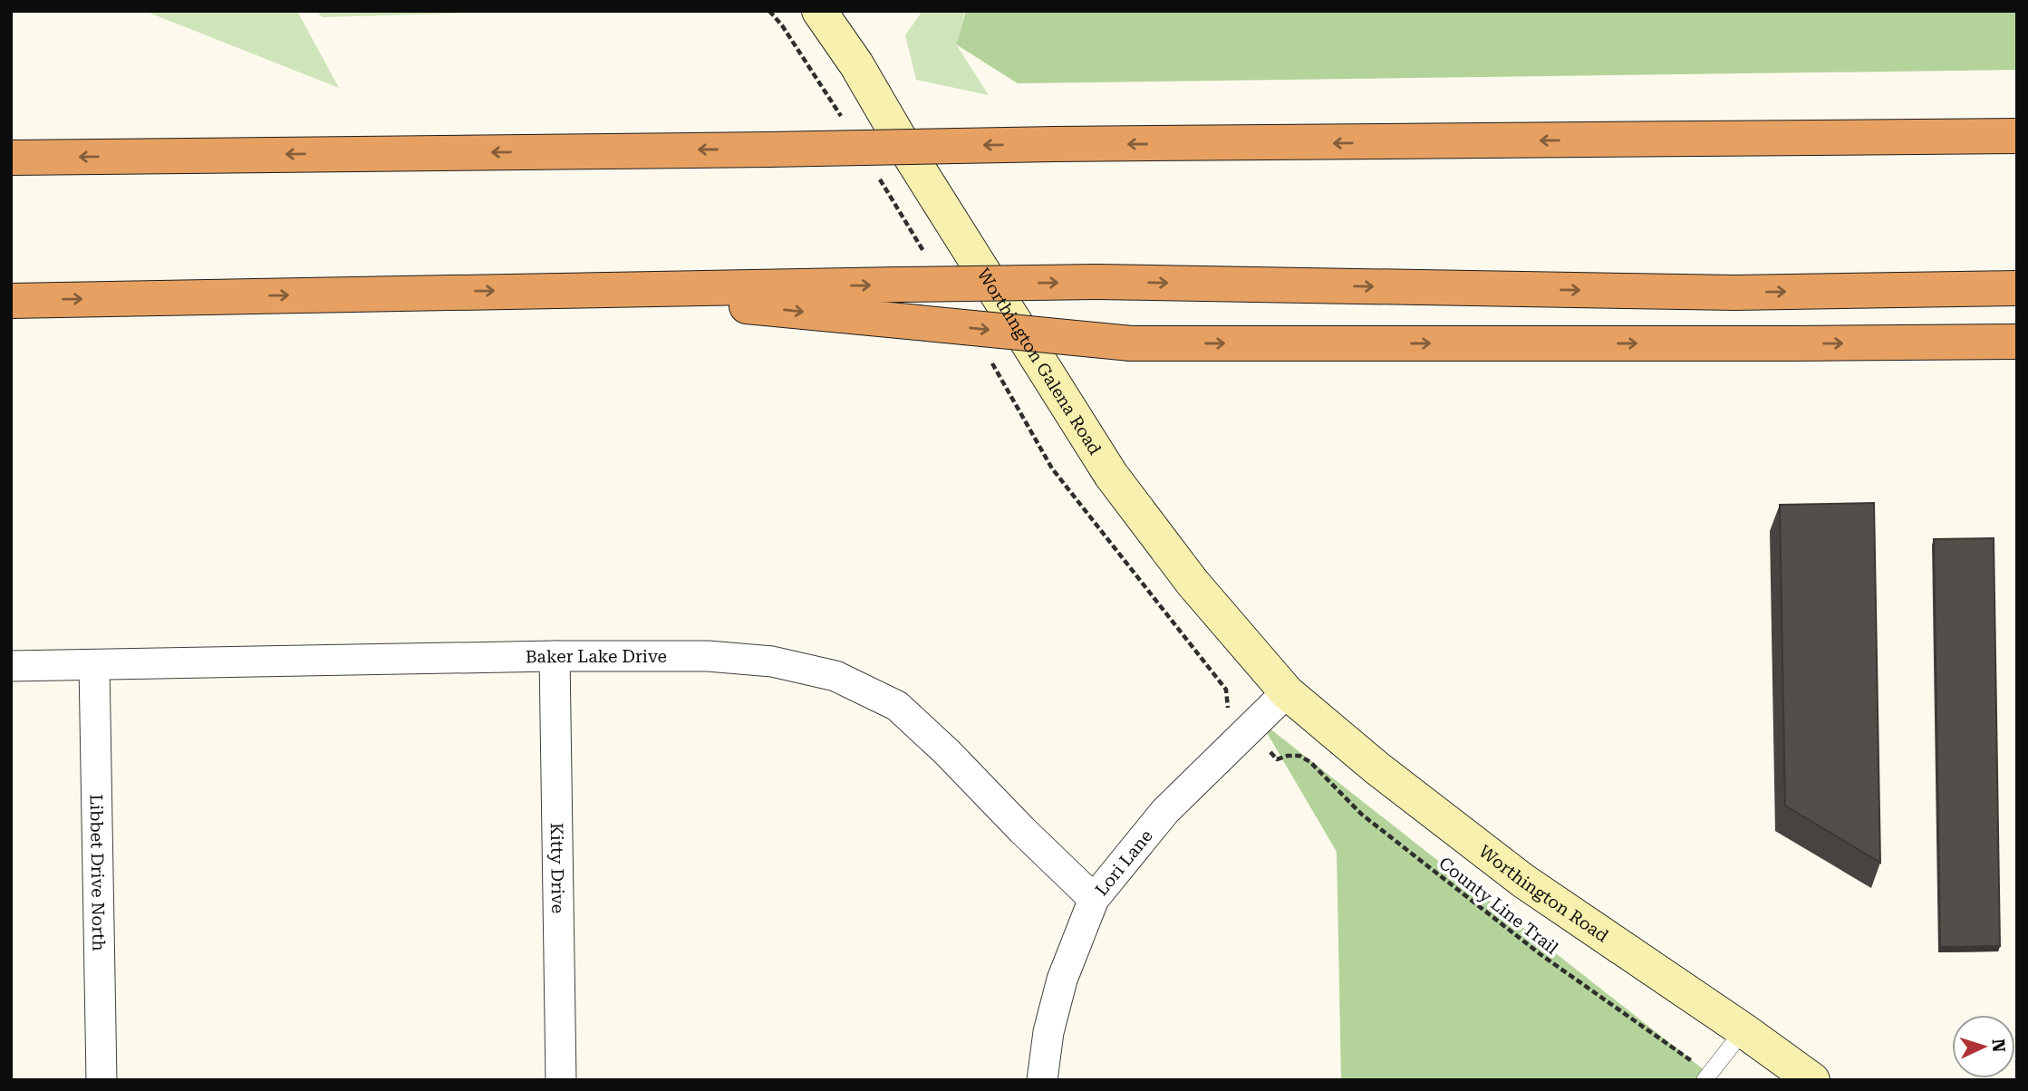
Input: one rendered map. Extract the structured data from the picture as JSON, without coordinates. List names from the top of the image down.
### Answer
{
  "streets": {
    "main road": ["Worthington Galena Road", "Worthington Road"],
    "street": [
      "Baker Lake Drive",
      "Lori Lane",
      "Kitty Drive",
      "Libbet Drive North"
    ],
    "path": ["County Line Trail"]
  },
  "crossings": [
    ["Worthington Galena Road", "Lori Lane"],
    ["Worthington Galena Road", "Worthington Road"],
    ["Baker Lake Drive", "Lori Lane"],
    ["Baker Lake Drive", "Kitty Drive"],
    ["Baker Lake Drive", "Libbet Drive North"],
    ["Lori Lane", "Worthington Road"]
  ],
  "north": "right"
}
